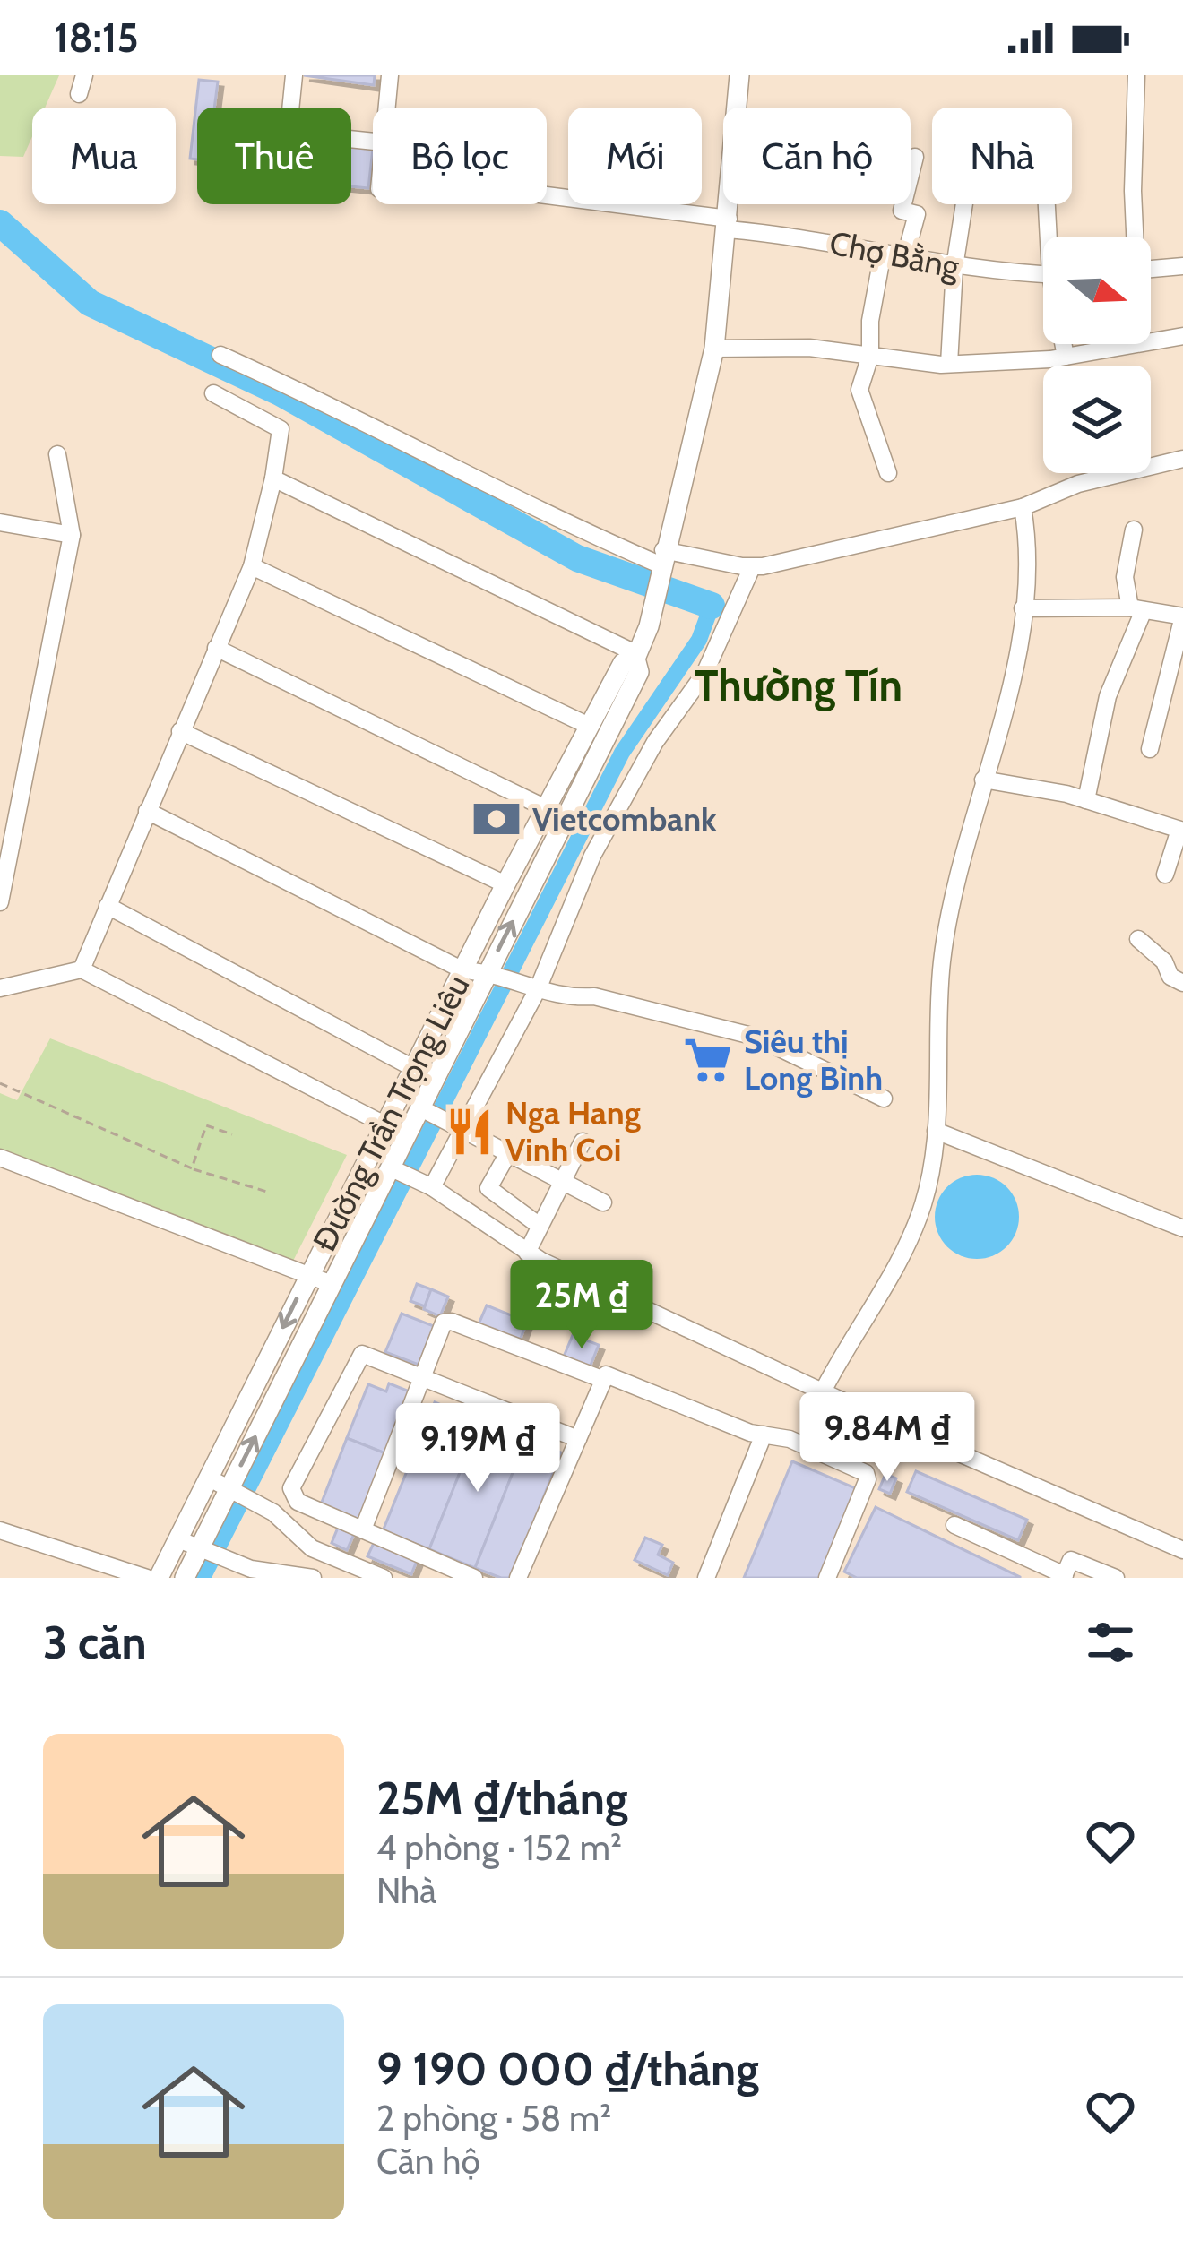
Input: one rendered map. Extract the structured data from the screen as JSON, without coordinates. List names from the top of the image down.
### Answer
{
  "streets": {
    "main road": ["Đường Trần Trọng Liêu"],
    "street": ["Chợ Bằng"]
  },
  "crossings": [
    ["Chợ Bằng", "Đường Trần Trọng Liêu"]
  ],
  "districts": ["Thường Tín"],
  "places": {
    "bank": ["Vietcombank"],
    "supermarket": ["Siêu thị Long Bình"],
    "restaurant": ["Nga Hang Vinh Coi"]
  },
  "north": "right",
  "page": {
    "status": "18:15",
    "chip": [
      "Mua",
      "Thuê",
      "Bộ lọc",
      "Mới",
      "Căn hộ",
      "Nhà"
    ],
    "price": ["25M ₫", "9.84M ₫", "9.19M ₫"],
    "heading": "3 căn",
    "list": [
      {
        "name": "25M ₫/tháng",
        "note": "4 phòng · 152 m² · Nhà"
      },
      {
        "name": "9 190 000 ₫/tháng",
        "note": "2 phòng · 58 m² · Căn hộ"
      }
    ]
  }
}
